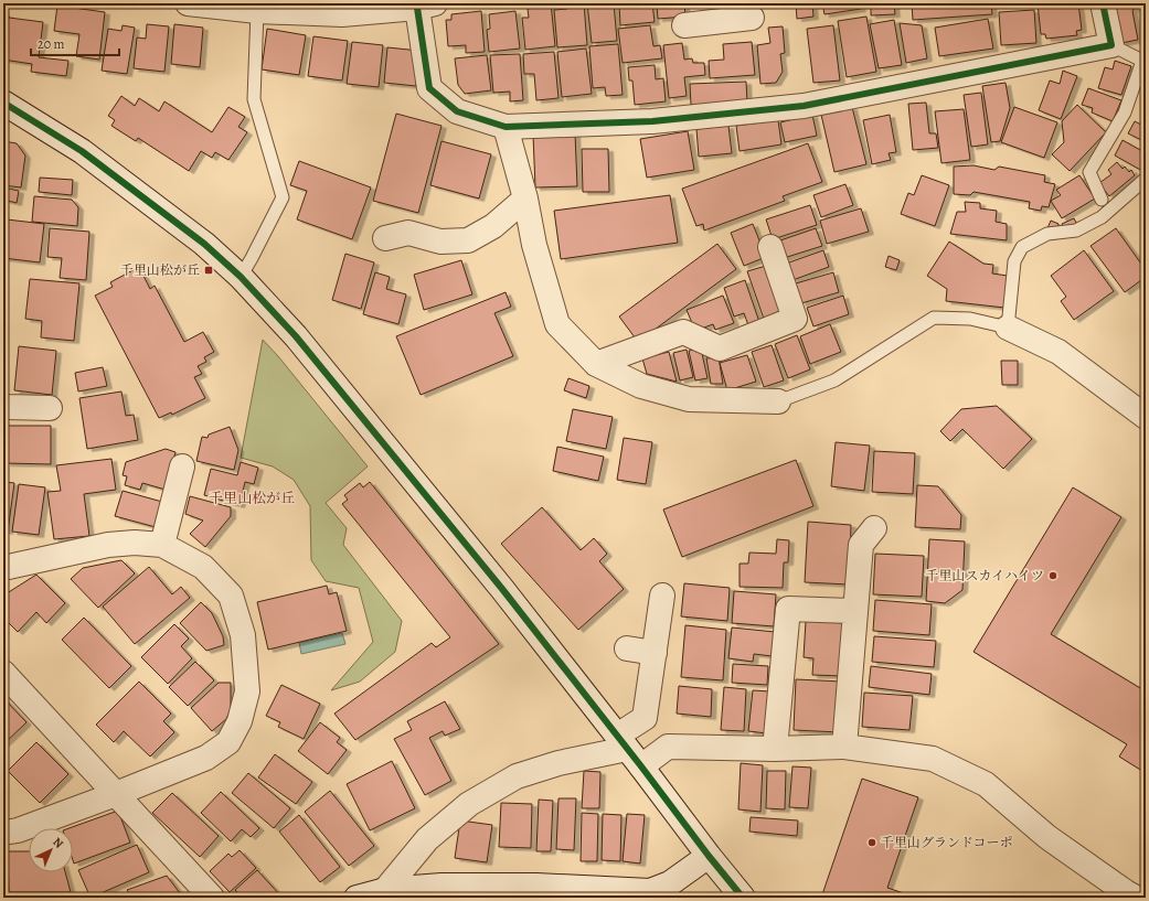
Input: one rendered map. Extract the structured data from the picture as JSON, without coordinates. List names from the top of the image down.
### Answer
{
  "districts": ["千里山松が丘"],
  "places": {
    "transit": ["千里山松が丘"],
    "other": ["千里山スカイハイツ", "千里山グランドコーポ"]
  },
  "scale_bar": "20 m",
  "north": "top right"
}
